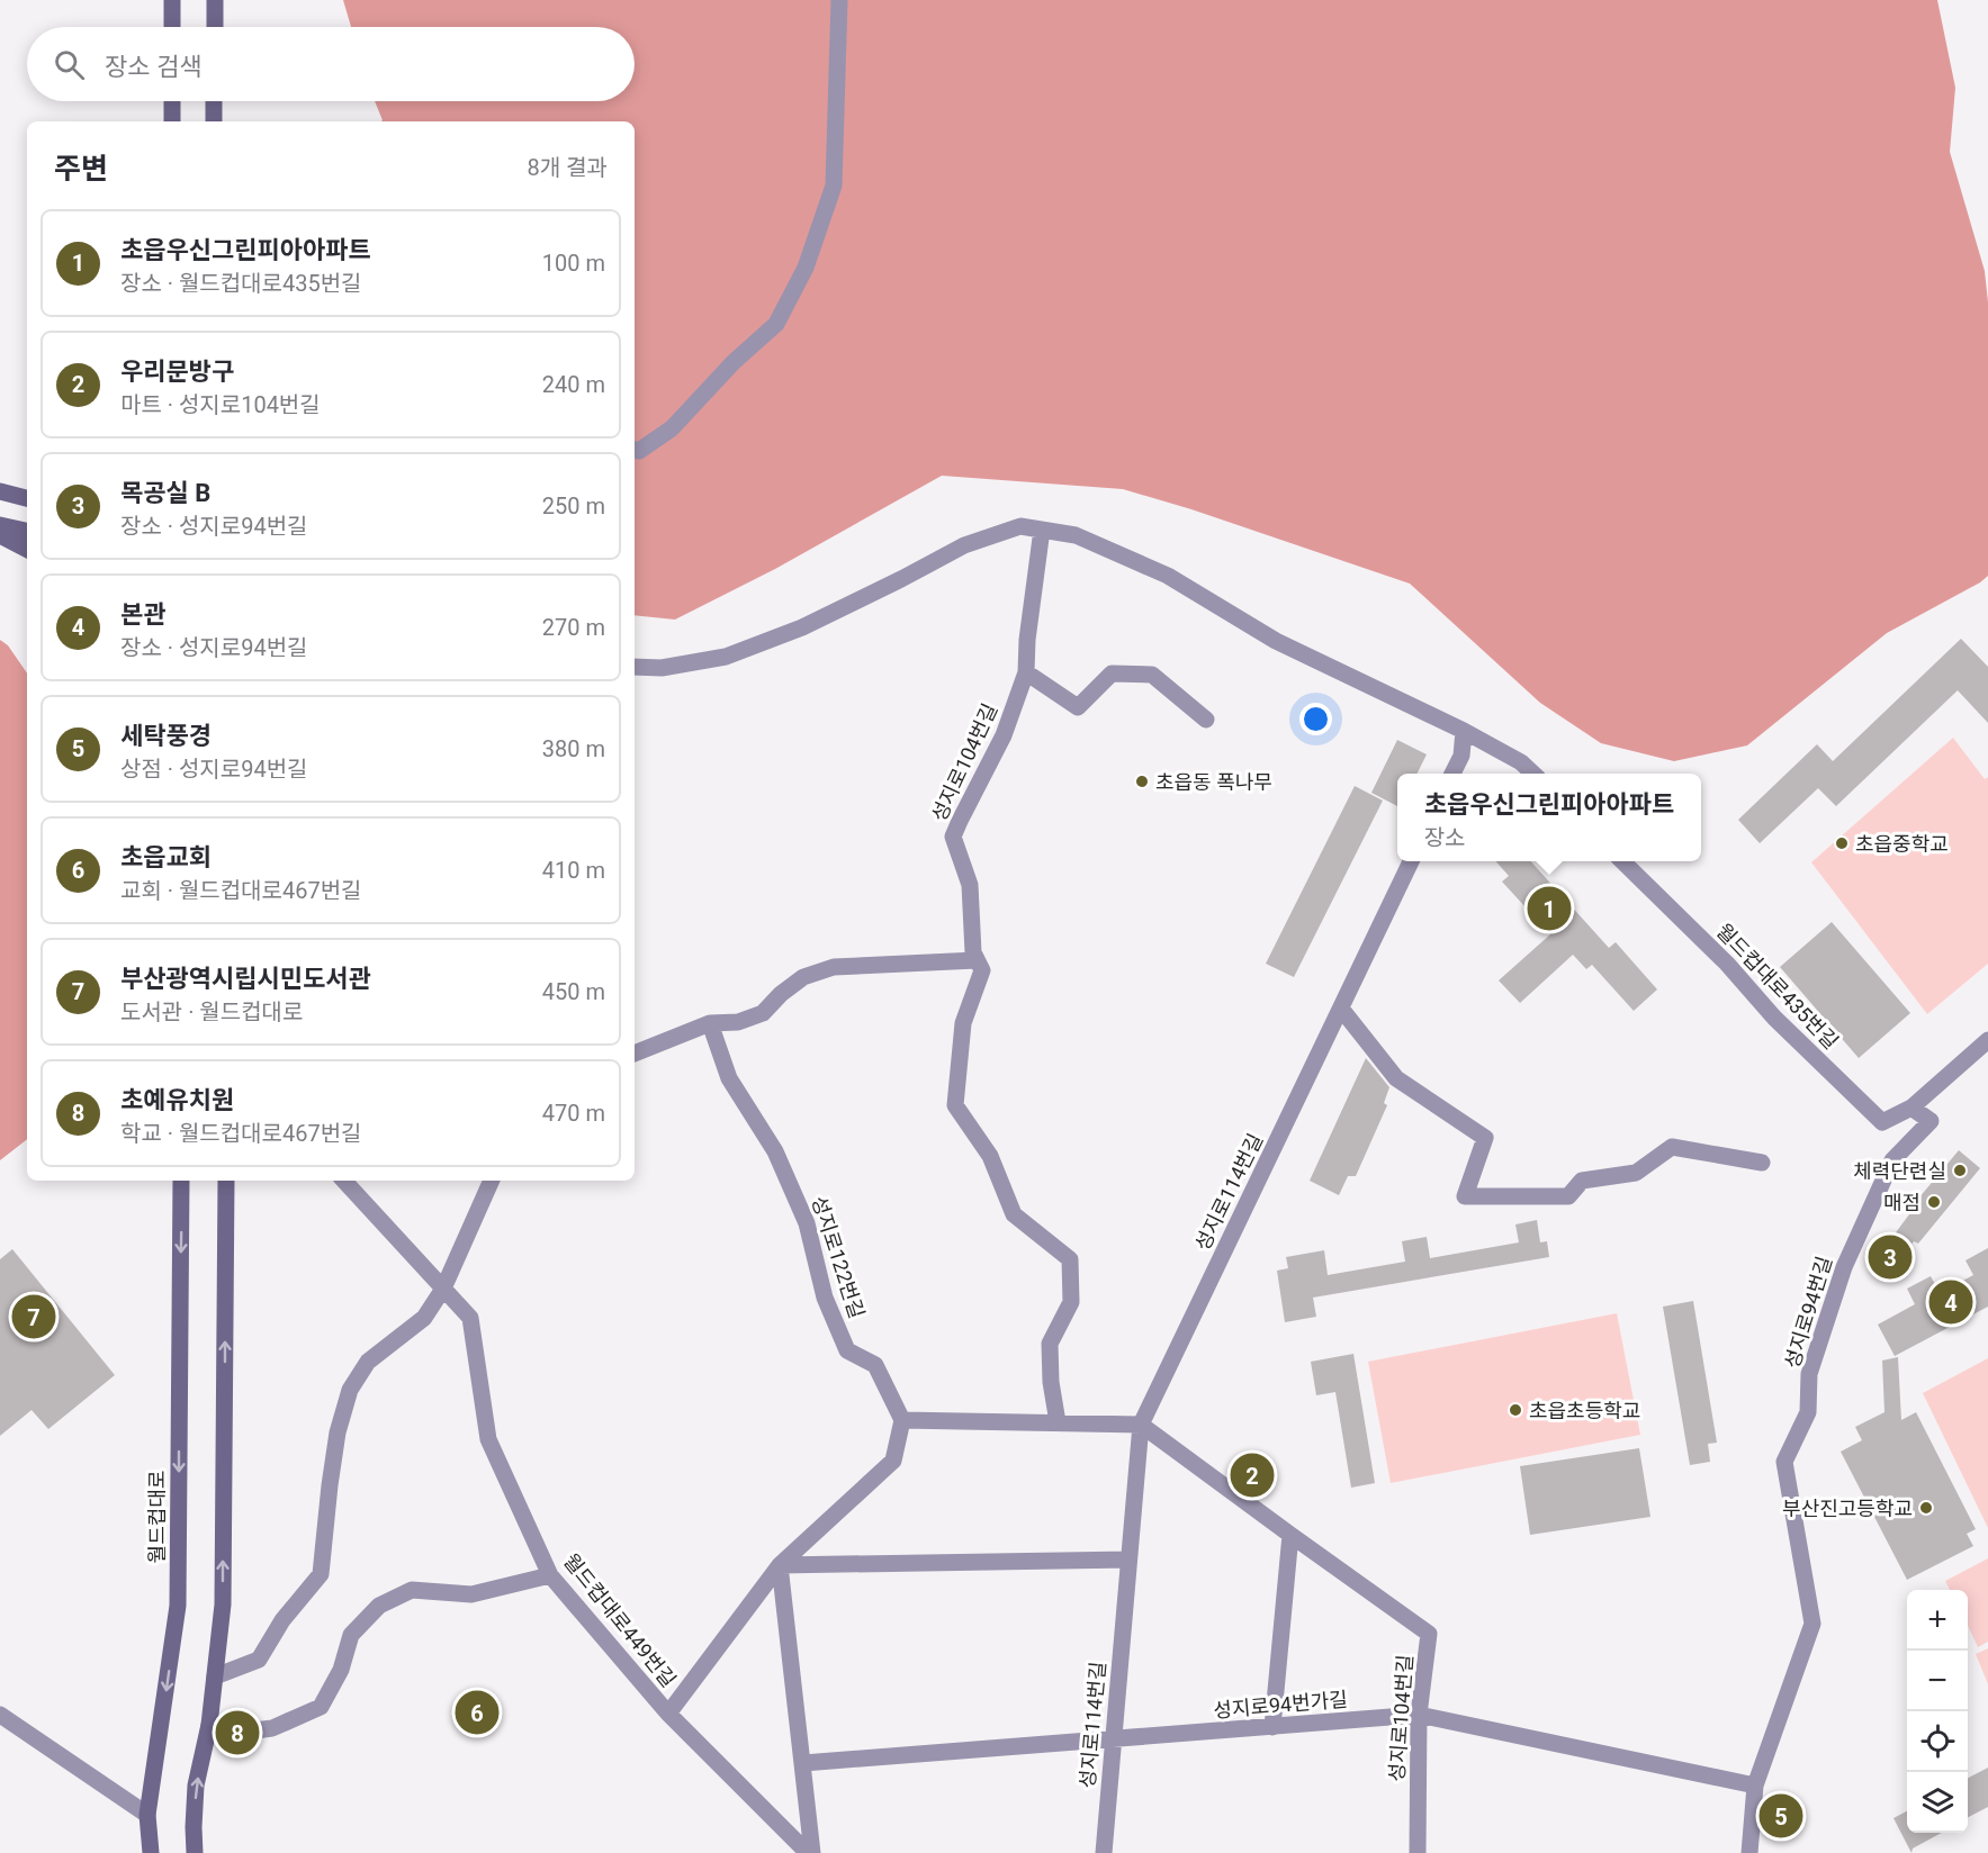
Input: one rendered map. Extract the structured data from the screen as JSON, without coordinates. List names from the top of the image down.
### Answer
{
  "streets": {
    "main road": ["월드컵대로"],
    "street": [
      "성지로104번길",
      "월드컵대로435번길",
      "성지로114번길",
      "성지로122번길",
      "성지로94번길",
      "월드컵대로449번길",
      "성지로94번가길"
    ]
  },
  "crossings": [
    ["성지로104번길", "성지로114번길"],
    ["성지로104번길", "성지로94번가길"],
    ["월드컵대로435번길", "성지로94번길"],
    ["성지로114번길", "성지로94번가길"],
    ["성지로94번길", "성지로94번가길"]
  ],
  "places": [
    "초읍동 폭나무",
    "초읍중학교",
    "체력단련실",
    "매점",
    "초읍초등학교",
    "부산진고등학교"
  ],
  "page": {
    "search": "장소 검색",
    "heading": ["주변", "8개 결과"],
    "list": [
      {
        "mark": "1",
        "name": "초읍우신그린피아아파트",
        "note": "장소 · 월드컵대로435번길",
        "value": "100 m"
      },
      {
        "mark": "2",
        "name": "우리문방구",
        "note": "마트 · 성지로104번길",
        "value": "240 m"
      },
      {
        "mark": "3",
        "name": "목공실 B",
        "note": "장소 · 성지로94번길",
        "value": "250 m"
      },
      {
        "mark": "4",
        "name": "본관",
        "note": "장소 · 성지로94번길",
        "value": "270 m"
      },
      {
        "mark": "5",
        "name": "세탁풍경",
        "note": "상점 · 성지로94번길",
        "value": "380 m"
      },
      {
        "mark": "6",
        "name": "초읍교회",
        "note": "교회 · 월드컵대로467번길",
        "value": "410 m"
      },
      {
        "mark": "7",
        "name": "부산광역시립시민도서관",
        "note": "도서관 · 월드컵대로",
        "value": "450 m"
      },
      {
        "mark": "8",
        "name": "초예유치원",
        "note": "학교 · 월드컵대로467번길",
        "value": "470 m"
      }
    ],
    "popup": ["초읍우신그린피아아파트", "장소"],
    "pins": [
      "1",
      "3",
      "4",
      "7",
      "2",
      "6",
      "8",
      "5"
    ],
    "map_buttons": ["+", "−"]
  }
}
